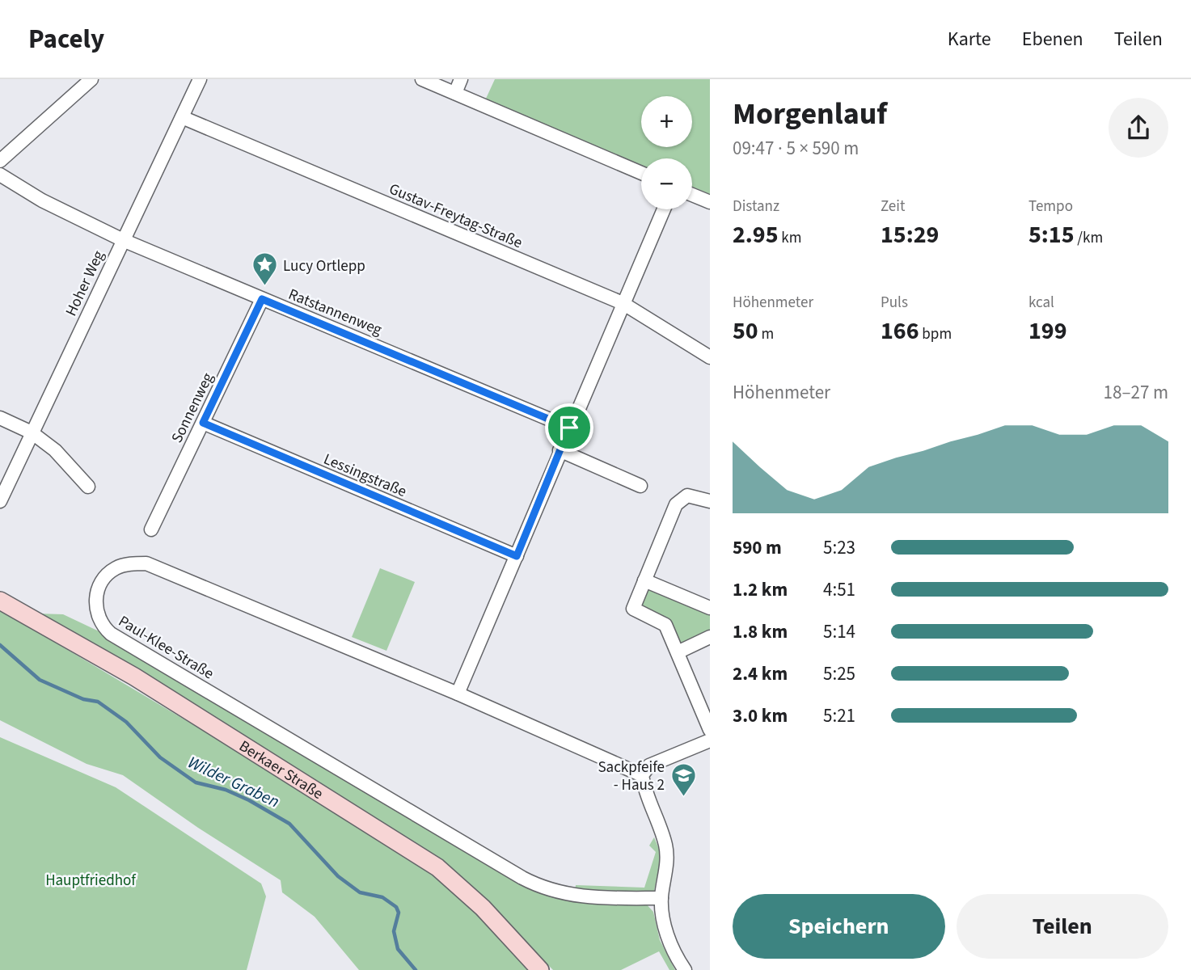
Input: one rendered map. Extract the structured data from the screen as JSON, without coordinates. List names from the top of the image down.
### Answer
{
  "streets": {
    "main road": ["Berkaer Straße"],
    "street": [
      "Gustav-Freytag-Straße",
      "Hoher Weg",
      "Ratstannenweg",
      "Sonnenweg",
      "Lessingstraße",
      "Paul-Klee-Straße"
    ]
  },
  "crossings": [
    ["Gustav-Freytag-Straße", "Hoher Weg"],
    ["Hoher Weg", "Ratstannenweg"],
    ["Ratstannenweg", "Sonnenweg"],
    ["Sonnenweg", "Lessingstraße"]
  ],
  "water": ["Wilder Graben"],
  "parks": ["Hauptfriedhof"],
  "places": {
    "place": ["Lucy Ortlepp"],
    "school or university": ["Sackpfeife - Haus 2"]
  },
  "page": {
    "header": "Pacely",
    "nav": ["Karte", "Ebenen", "Teilen"],
    "heading": ["Morgenlauf", "09:47 · 5 × 590 m"],
    "map_buttons": ["+", "−"],
    "stats": [
      ["Distanz", "2.95 km"],
      ["Zeit", "15:29"],
      ["Tempo", "5:15 /km"],
      ["Höhenmeter", "50 m"],
      ["Puls", "166 bpm"],
      ["kcal", "199"]
    ],
    "chart": ["Höhenmeter", "18–27 m"],
    "list": [
      {
        "name": "590 m",
        "note": "5:23"
      },
      {
        "name": "1.2 km",
        "note": "4:51"
      },
      {
        "name": "1.8 km",
        "note": "5:14"
      },
      {
        "name": "2.4 km",
        "note": "5:25"
      },
      {
        "name": "3.0 km",
        "note": "5:21"
      }
    ],
    "buttons": ["Speichern", "Teilen"]
  }
}
